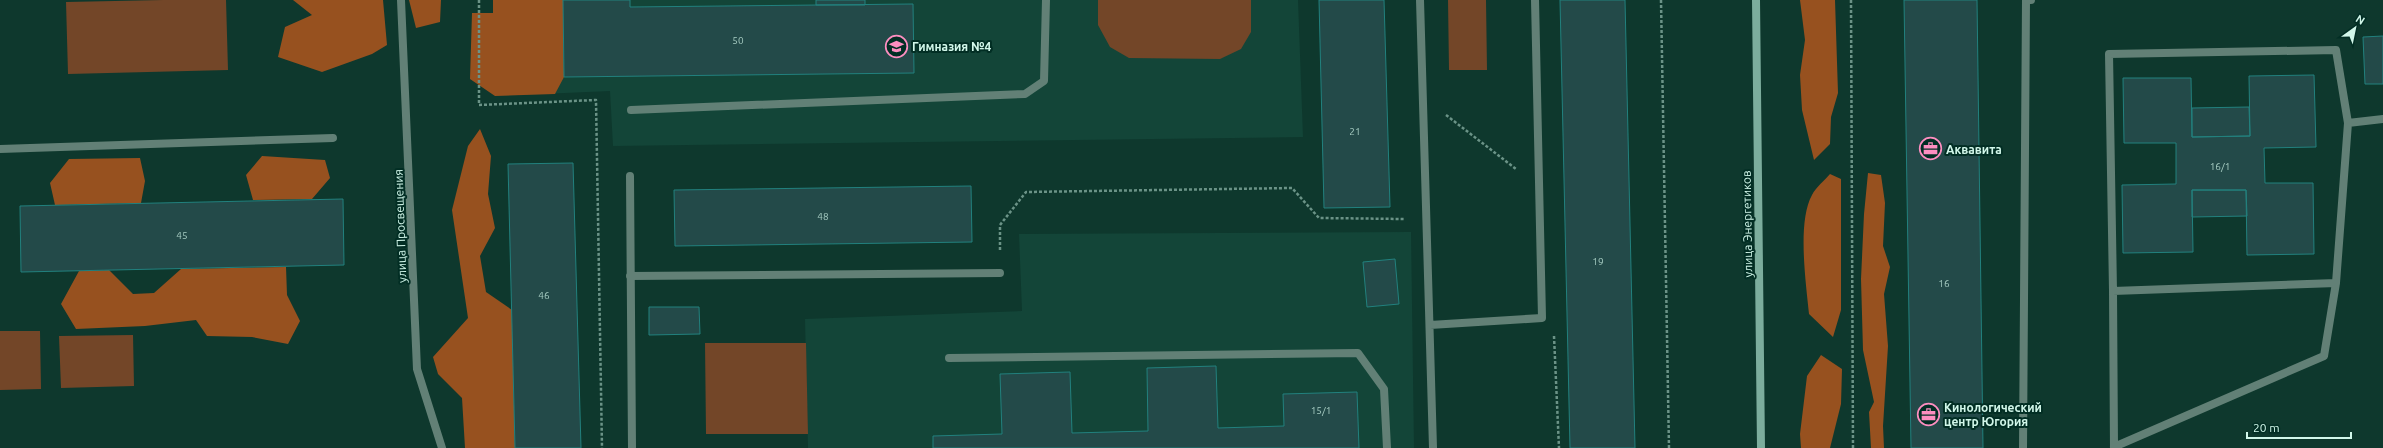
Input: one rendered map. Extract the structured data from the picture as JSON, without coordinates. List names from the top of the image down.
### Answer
{
  "streets": {
    "main road": ["улица Энергетиков"],
    "street": ["улица Просвещения"]
  },
  "places": {
    "school or university": ["Гимназия №4"],
    "office": ["Аквавита", "Кинологический центр Югория"]
  },
  "house_numbers": [
    "50",
    "21",
    "16/1",
    "48",
    "45",
    "19",
    "16",
    "46",
    "15/1"
  ],
  "scale_bar": "20 m",
  "north": "top right"
}
